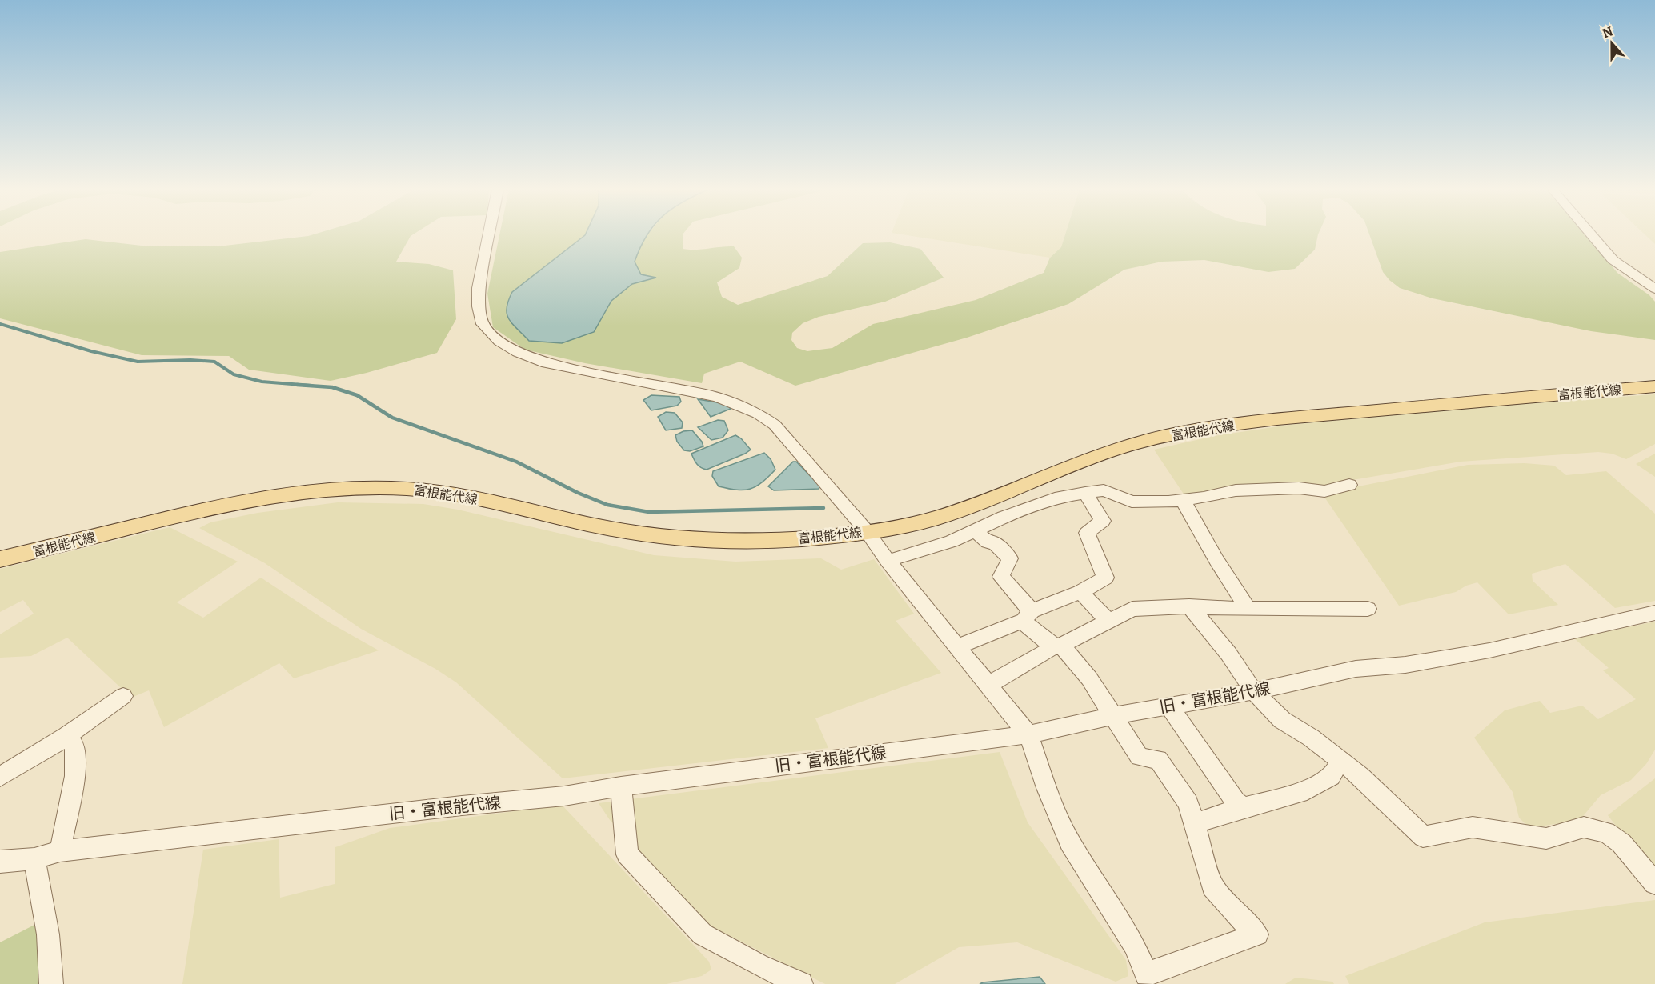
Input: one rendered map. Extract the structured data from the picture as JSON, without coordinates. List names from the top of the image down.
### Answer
{
  "streets": {
    "main road": ["富根能代線"],
    "street": ["旧・富根能代線"]
  },
  "north": "top"
}
